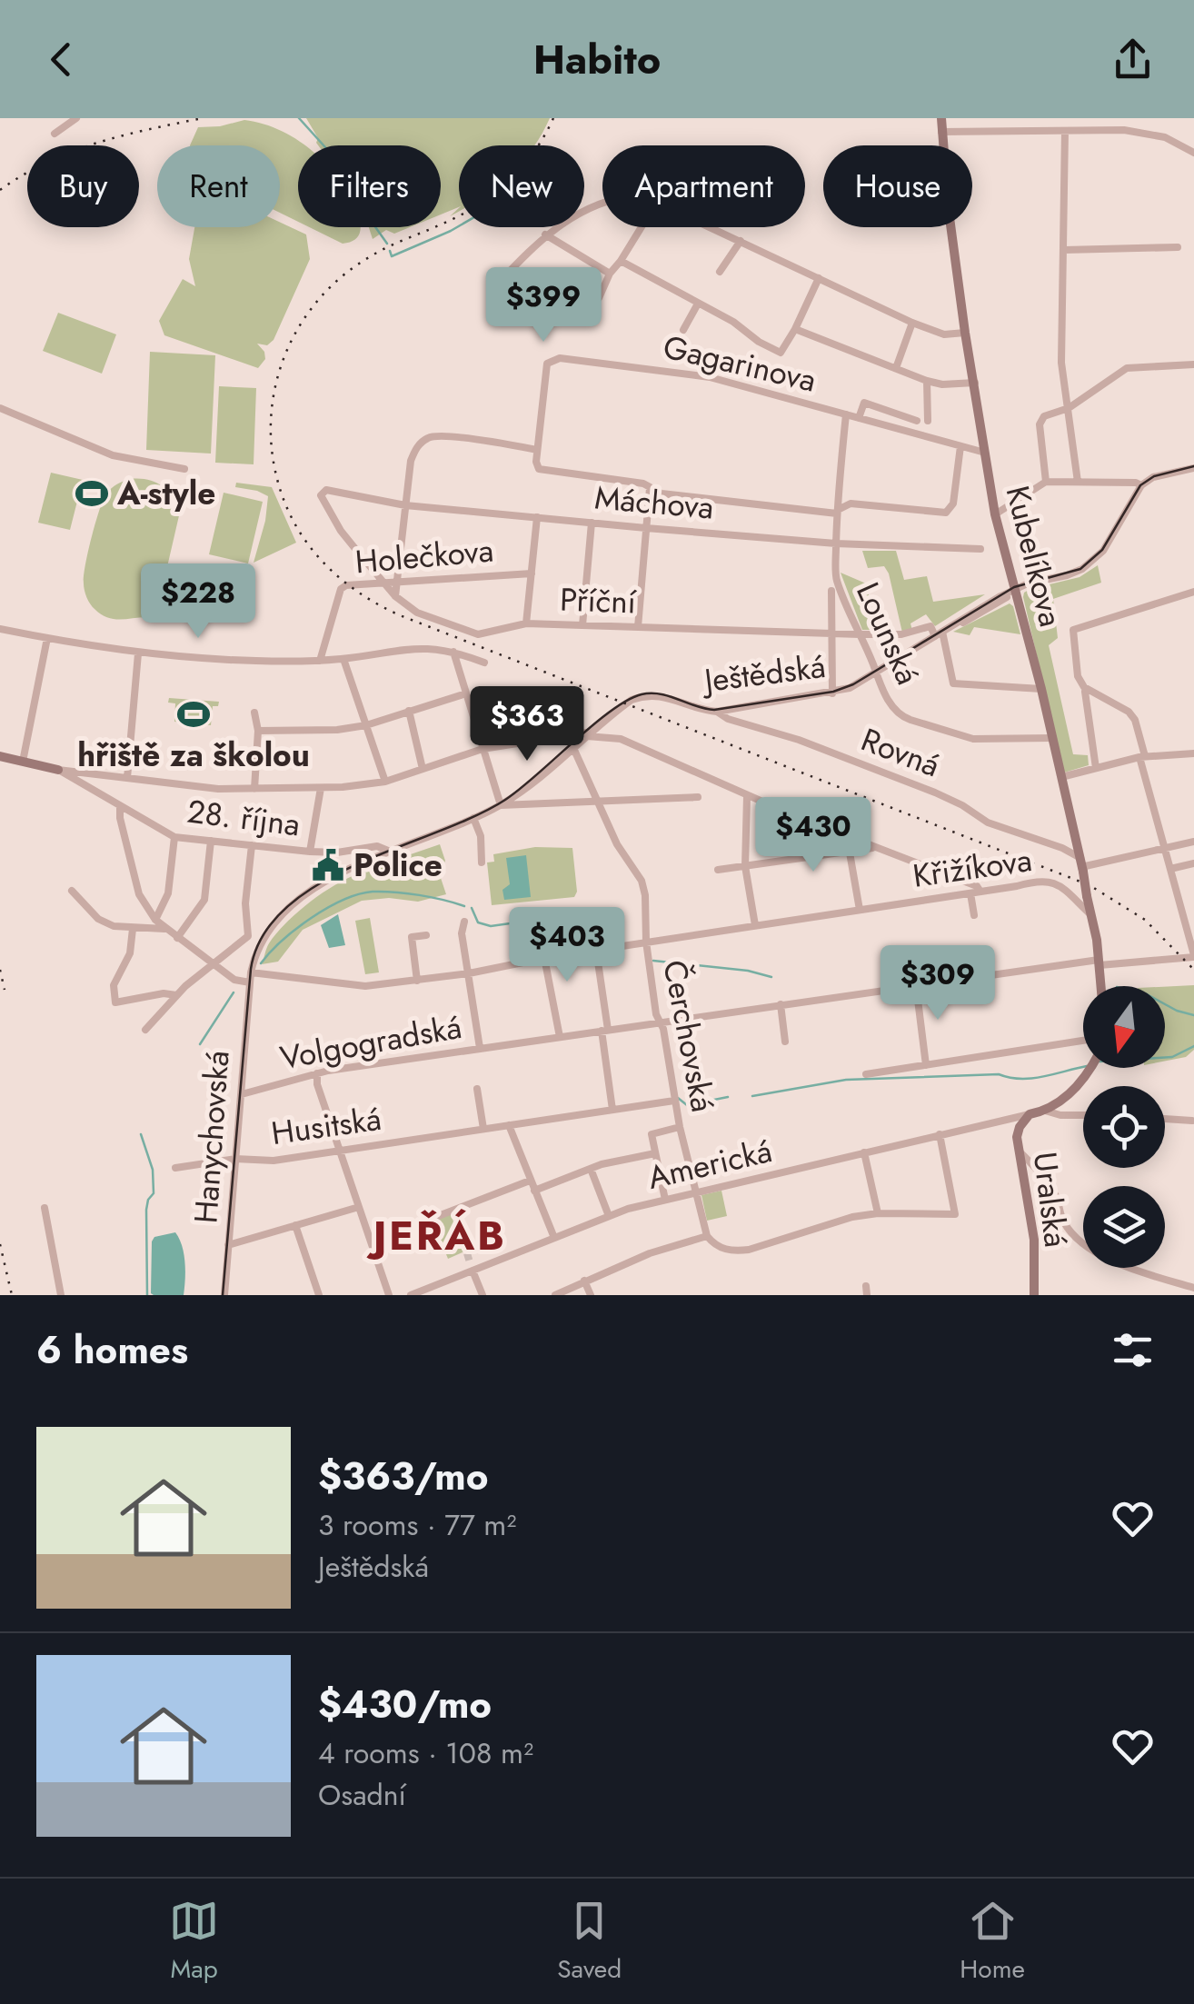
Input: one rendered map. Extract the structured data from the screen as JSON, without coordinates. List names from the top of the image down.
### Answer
{
  "streets": {
    "street": [
      "Gagarinova",
      "Máchova",
      "Holečkova",
      "Kubelíkova",
      "Příční",
      "Lounská",
      "Ještědská",
      "Rovná",
      "28. října",
      "Křižíkova",
      "Čerchovská",
      "Volgogradská",
      "Husitská",
      "Hanychovská",
      "Americká",
      "Uralská"
    ]
  },
  "crossings": [
    ["Gagarinova", "Máchova"],
    ["Gagarinova", "Kubelíkova"],
    ["Gagarinova", "Lounská"],
    ["Máchova", "Příční"],
    ["Holečkova", "Příční"],
    ["Kubelíkova", "Lounská"],
    ["Kubelíkova", "Ještědská"],
    ["Kubelíkova", "Rovná"],
    ["Kubelíkova", "Křižíkova"],
    ["Kubelíkova", "Volgogradská"],
    ["Příční", "Lounská"],
    ["Příční", "Ještědská"],
    ["Lounská", "Ještědská"],
    ["Ještědská", "Rovná"],
    ["Ještědská", "28. října"],
    ["Ještědská", "Čerchovská"],
    ["Ještědská", "Hanychovská"],
    ["Křižíkova", "Čerchovská"],
    ["Čerchovská", "Volgogradská"],
    ["Čerchovská", "Husitská"],
    ["Čerchovská", "Americká"],
    ["Volgogradská", "Hanychovská"],
    ["Husitská", "Hanychovská"],
    ["Americká", "Uralská"]
  ],
  "districts": ["JEŘÁB"],
  "places": {
    "sports": ["A-style", "hřiště za školou"],
    "public building": ["Police"]
  },
  "north": "bottom",
  "page": {
    "header": "Habito",
    "chip": [
      "Buy",
      "Rent",
      "Filters",
      "New",
      "Apartment",
      "House"
    ],
    "price": [
      "$399",
      "$228",
      "$363",
      "$430",
      "$403",
      "$309"
    ],
    "heading": "6 homes",
    "list": [
      {
        "name": "$363/mo",
        "note": "3 rooms · 77 m² · Ještědská"
      },
      {
        "name": "$430/mo",
        "note": "4 rooms · 108 m² · Osadní"
      }
    ],
    "tabs": ["Map", "Saved", "Home"]
  }
}
